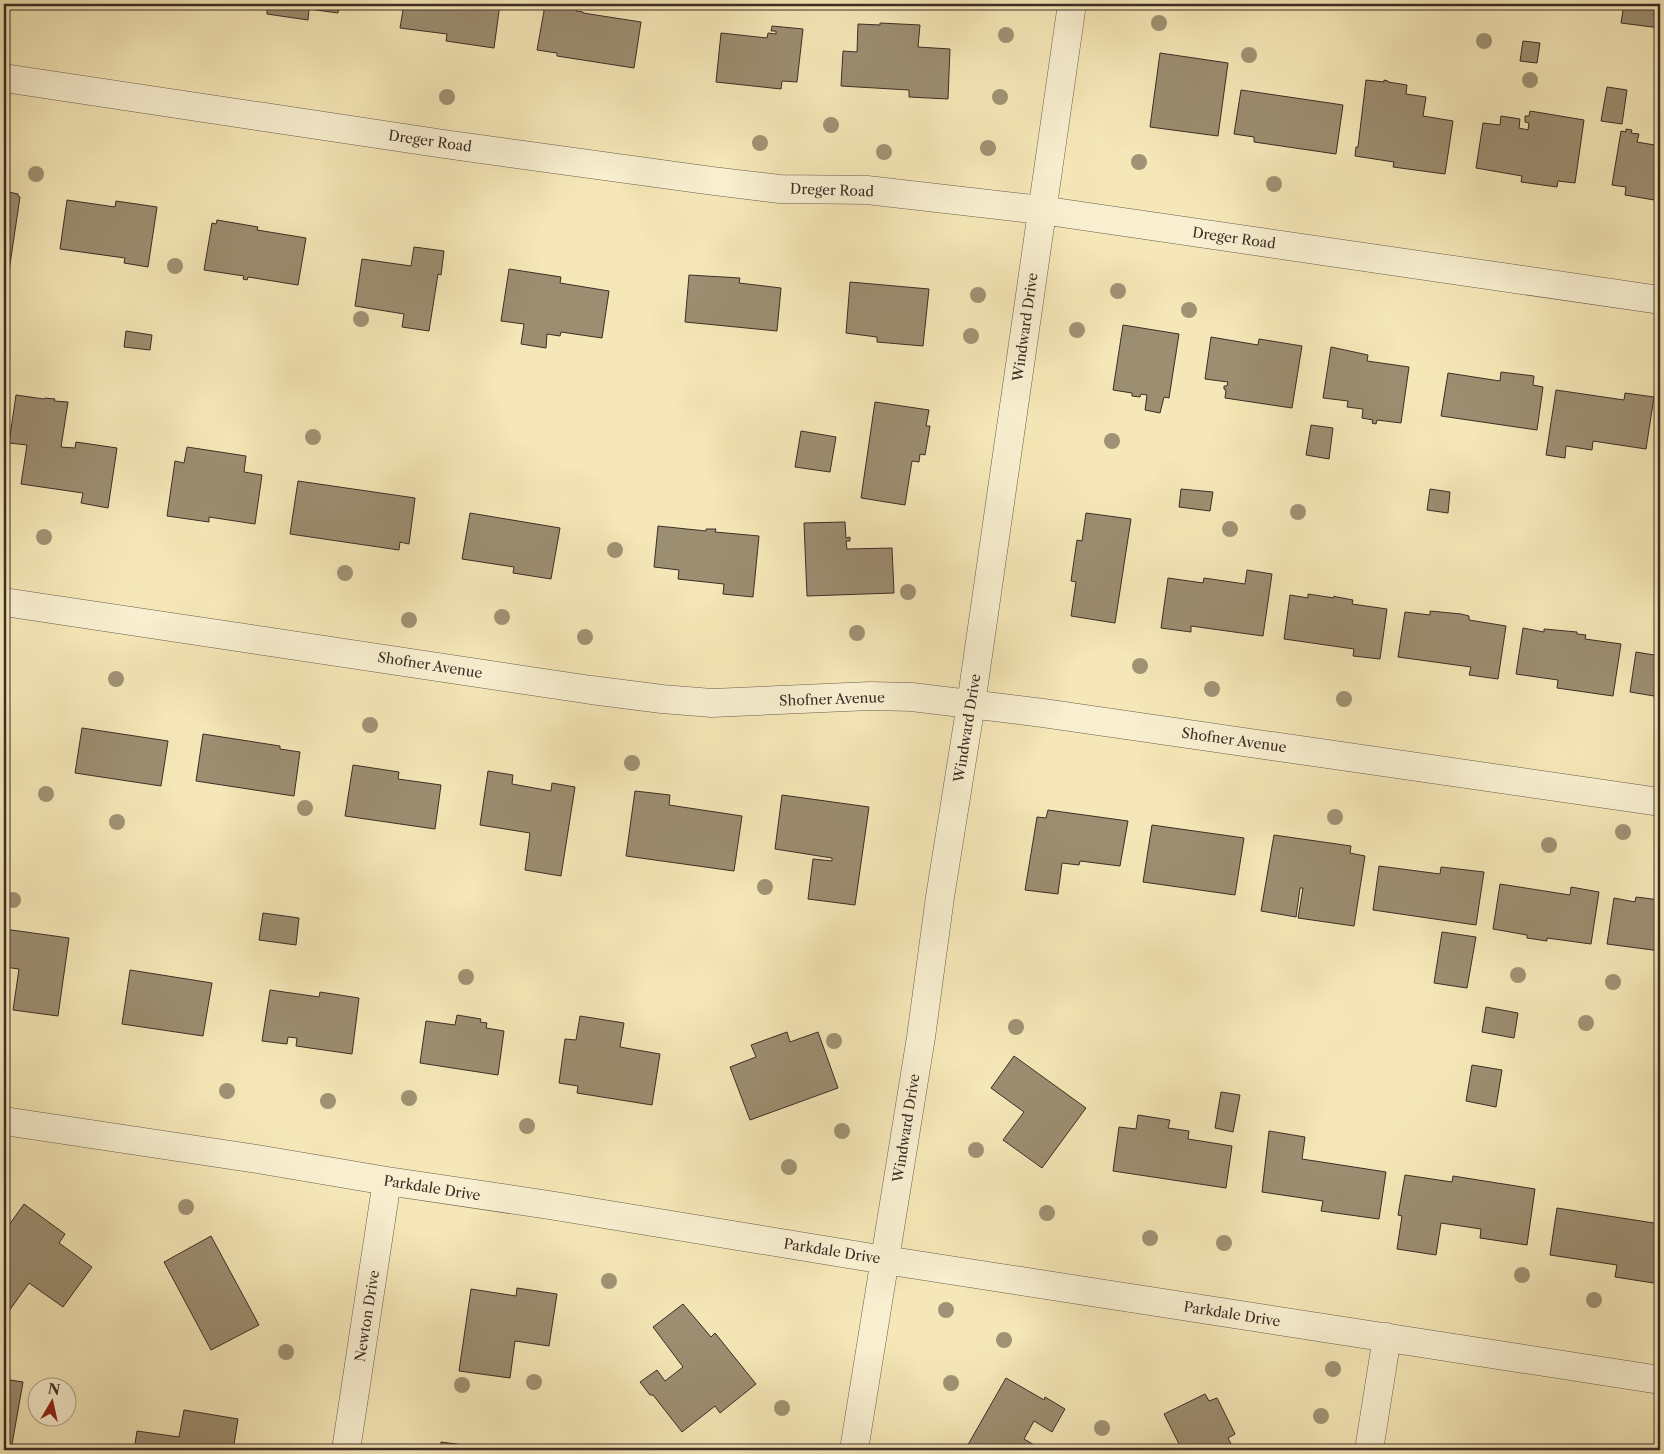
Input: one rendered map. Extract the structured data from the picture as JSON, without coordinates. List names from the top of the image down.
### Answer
{
  "streets": {
    "street": [
      "Dreger Road",
      "Windward Drive",
      "Shofner Avenue",
      "Parkdale Drive",
      "Newton Drive"
    ]
  },
  "crossings": [
    ["Dreger Road", "Windward Drive"],
    ["Windward Drive", "Shofner Avenue"],
    ["Windward Drive", "Parkdale Drive"],
    ["Parkdale Drive", "Newton Drive"]
  ],
  "north": "top"
}
